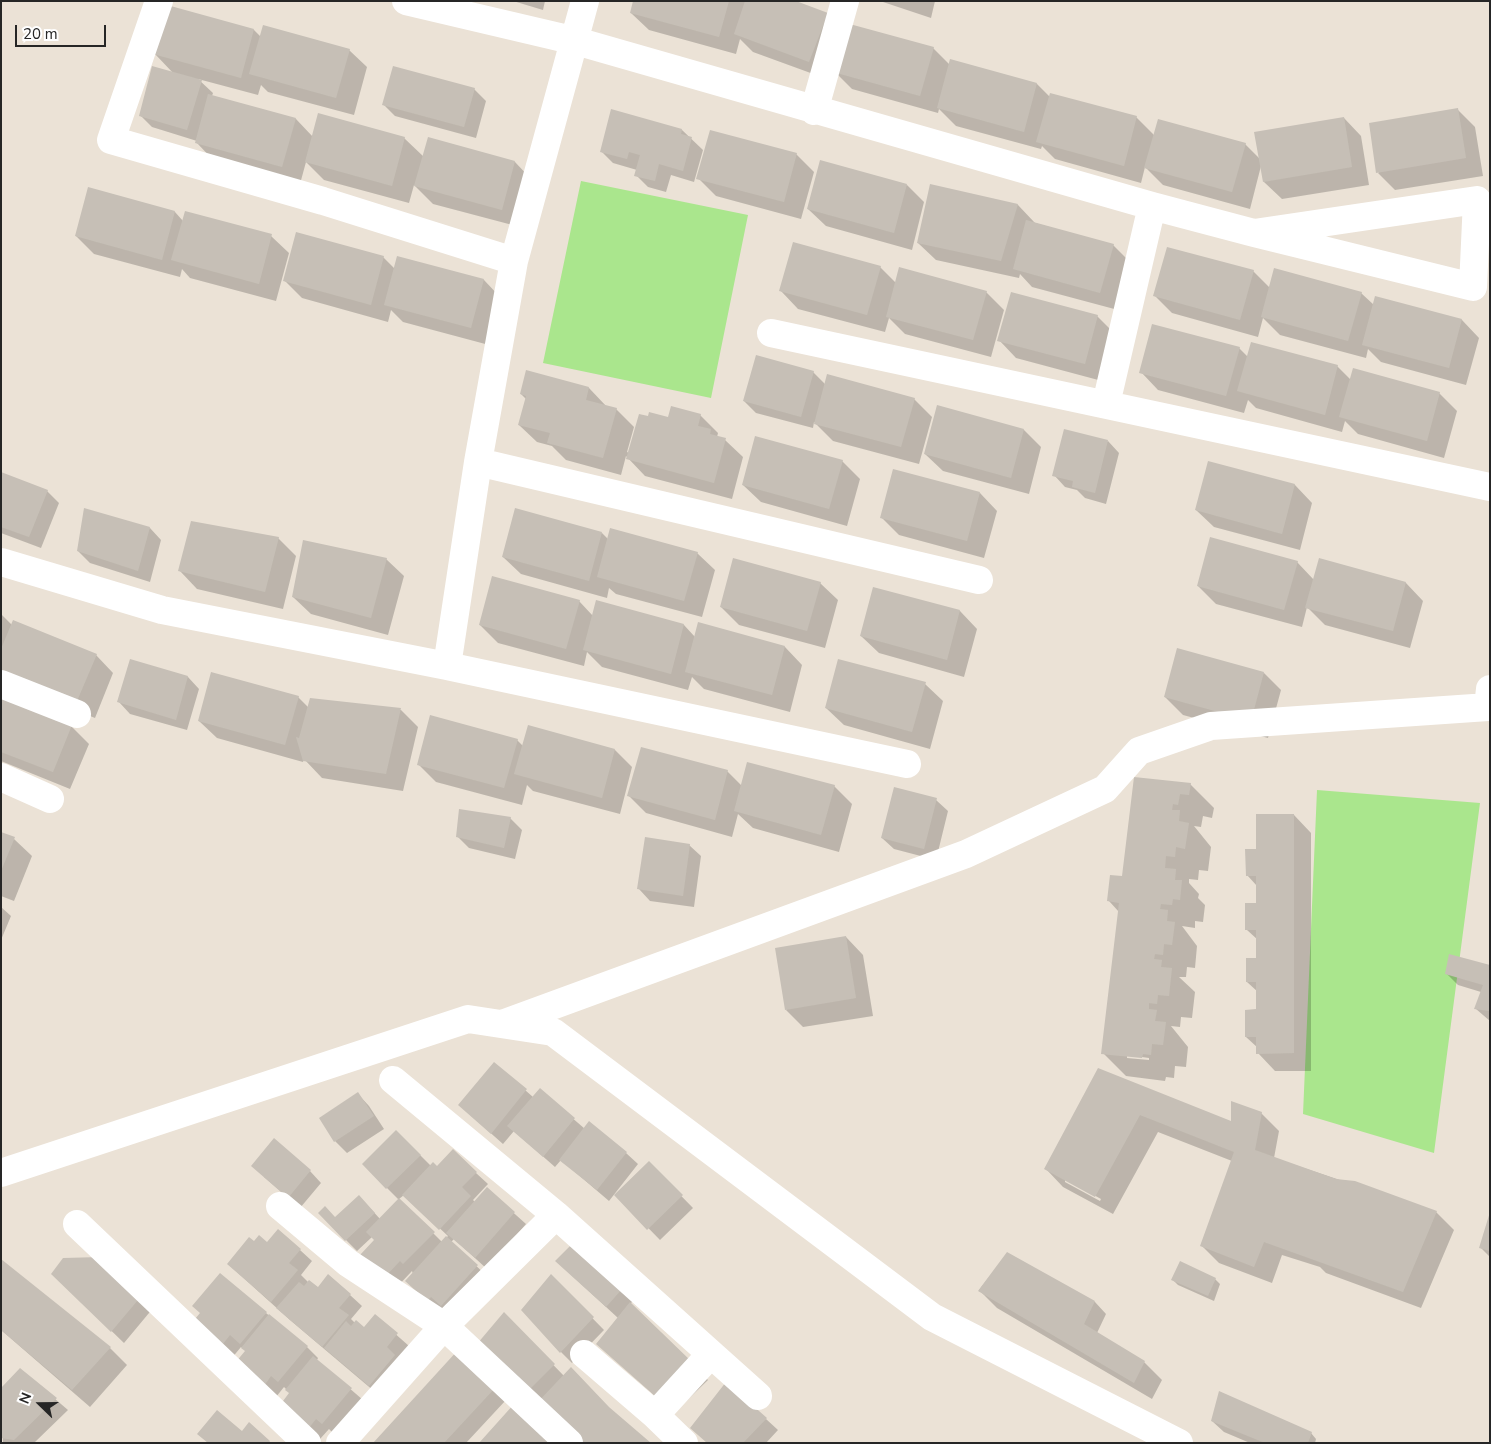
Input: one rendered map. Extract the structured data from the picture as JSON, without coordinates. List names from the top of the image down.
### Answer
{
  "scale_bar": "20 m",
  "north": "left"
}
